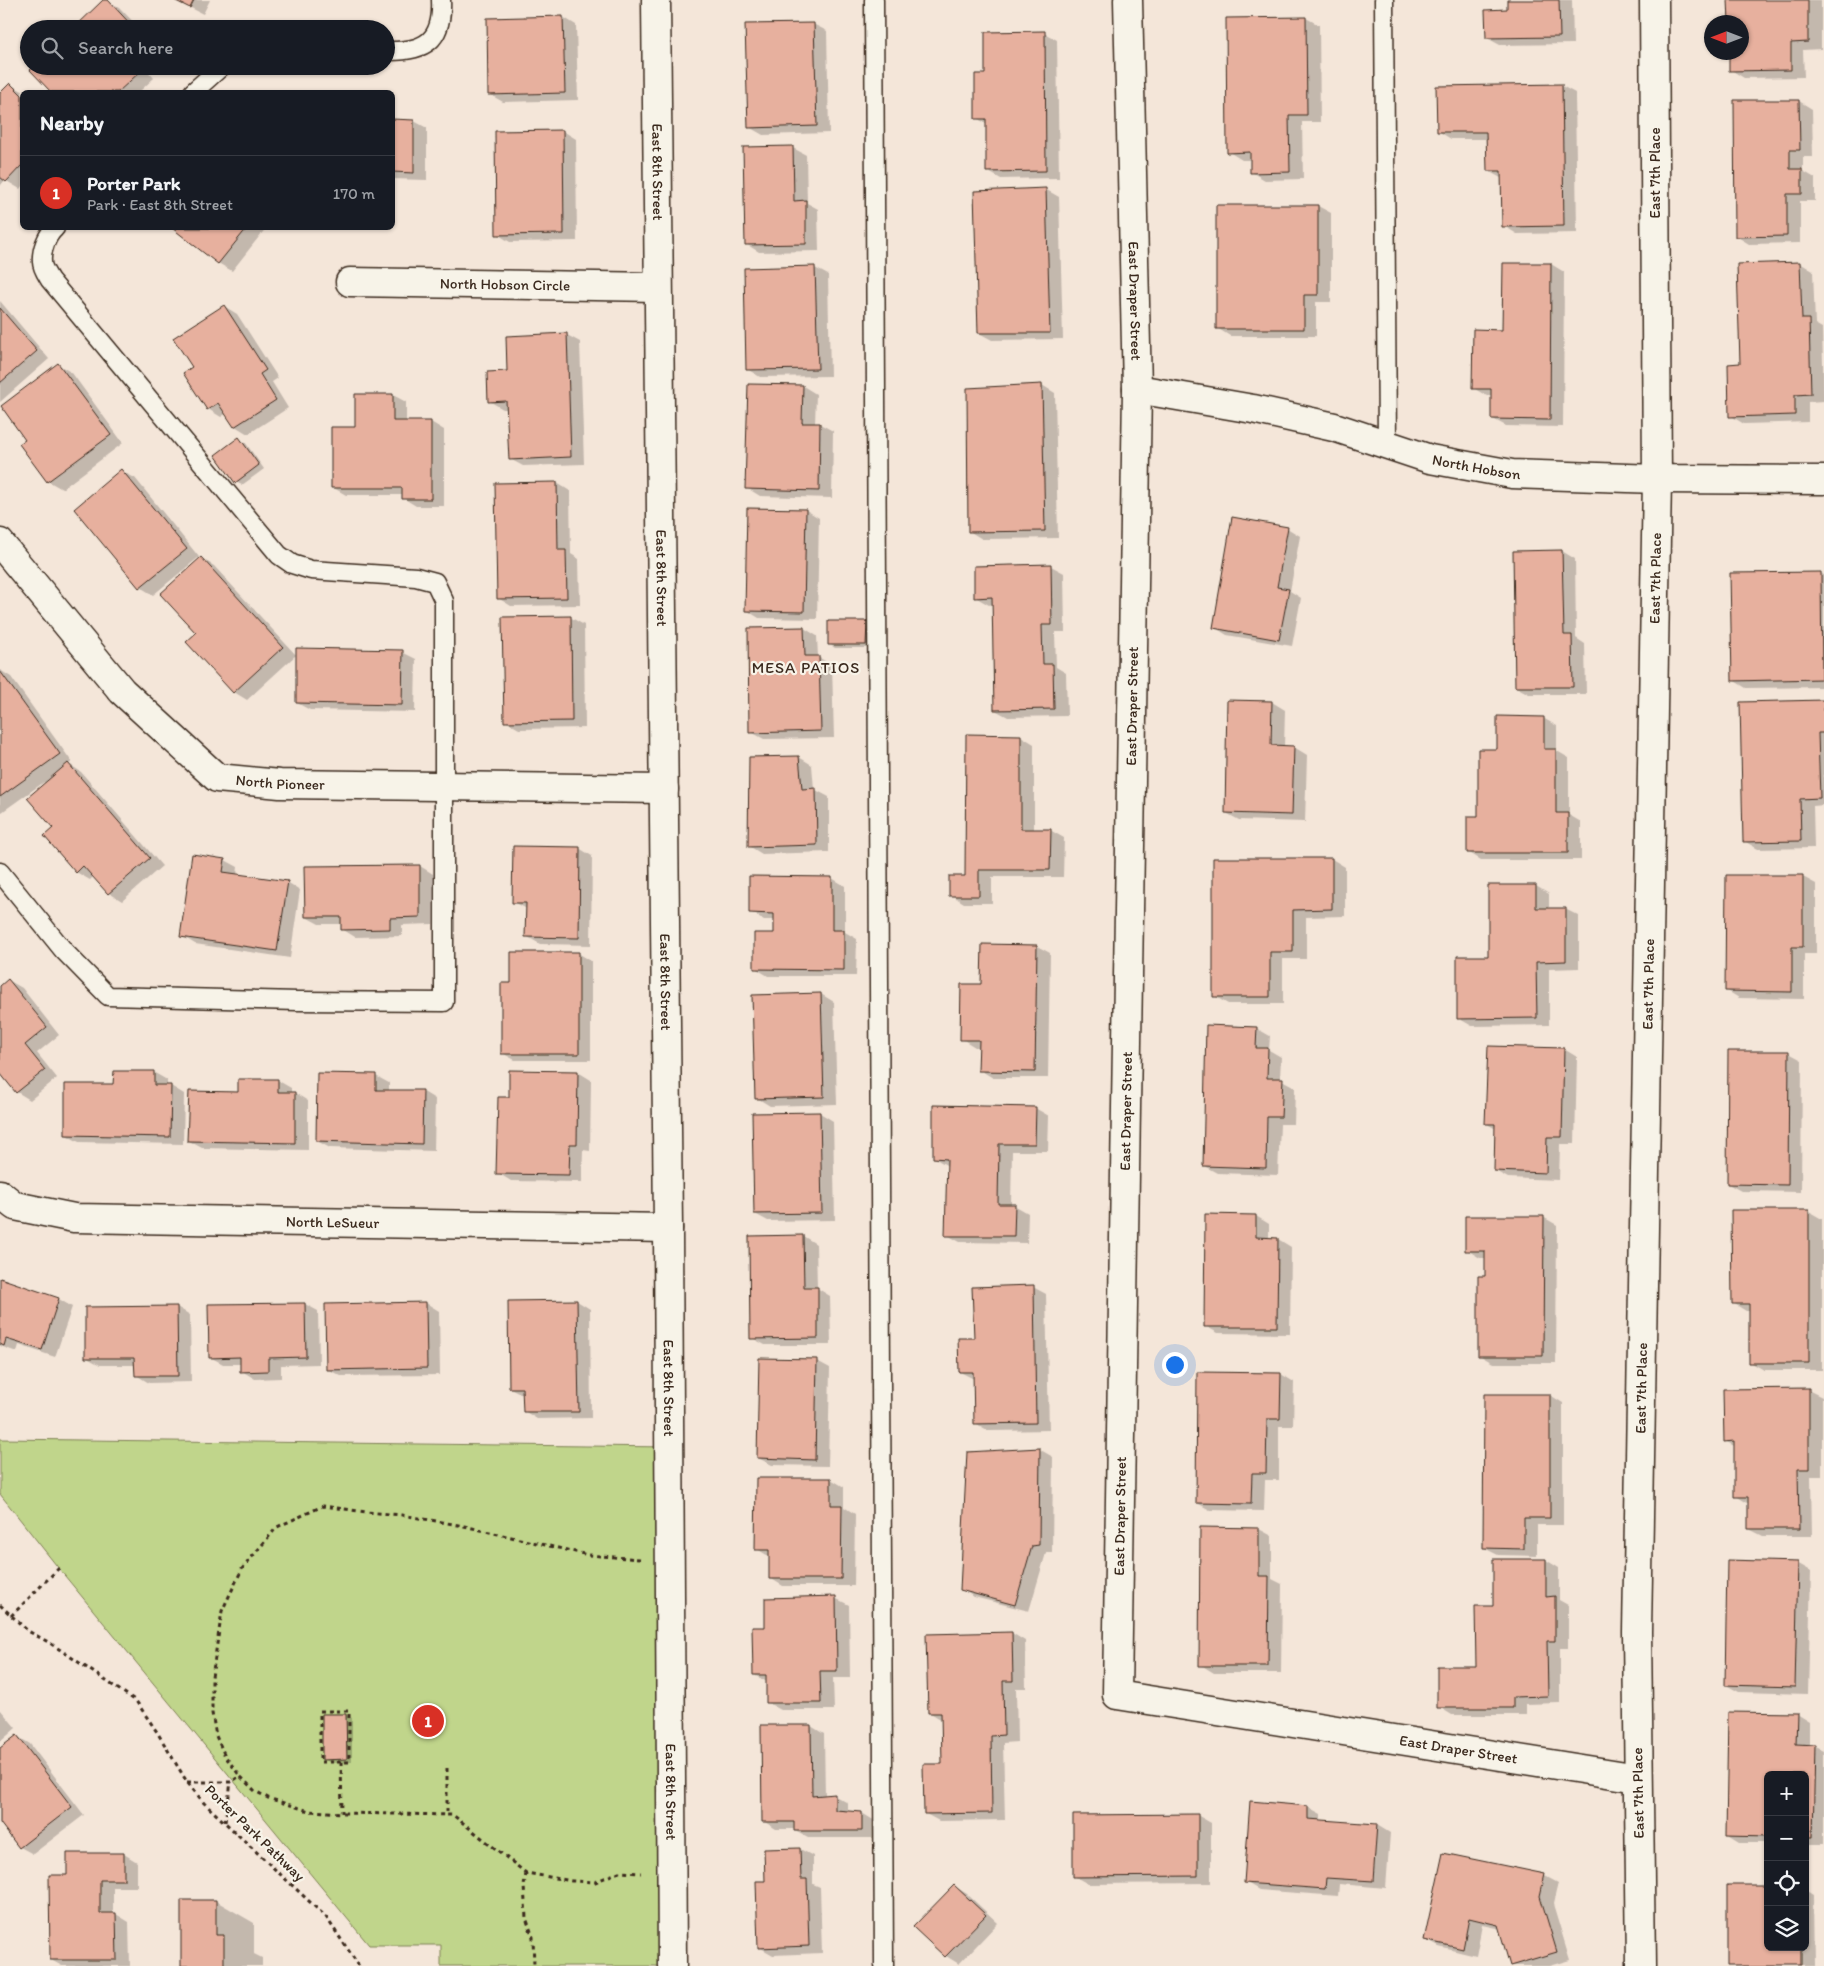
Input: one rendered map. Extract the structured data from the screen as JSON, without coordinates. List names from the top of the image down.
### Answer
{
  "streets": {
    "street": [
      "East 8th Street",
      "East 7th Place",
      "North Hobson Circle",
      "East Draper Street",
      "North Hobson",
      "North Pioneer",
      "North LeSueur"
    ],
    "path": ["Porter Park Pathway"]
  },
  "crossings": [
    ["East 8th Street", "North Hobson Circle"],
    ["East 8th Street", "North Pioneer"],
    ["East 8th Street", "North LeSueur"],
    ["East 7th Place", "East Draper Street"],
    ["East 7th Place", "North Hobson"],
    ["East Draper Street", "North Hobson"]
  ],
  "districts": ["MESA PATIOS"],
  "north": "left",
  "page": {
    "search": "Search here",
    "heading": "Nearby",
    "list": [
      {
        "mark": "1",
        "name": "Porter Park",
        "note": "Park · East 8th Street",
        "value": "170 m"
      }
    ],
    "pins": "1",
    "map_buttons": ["+", "−"]
  }
}
